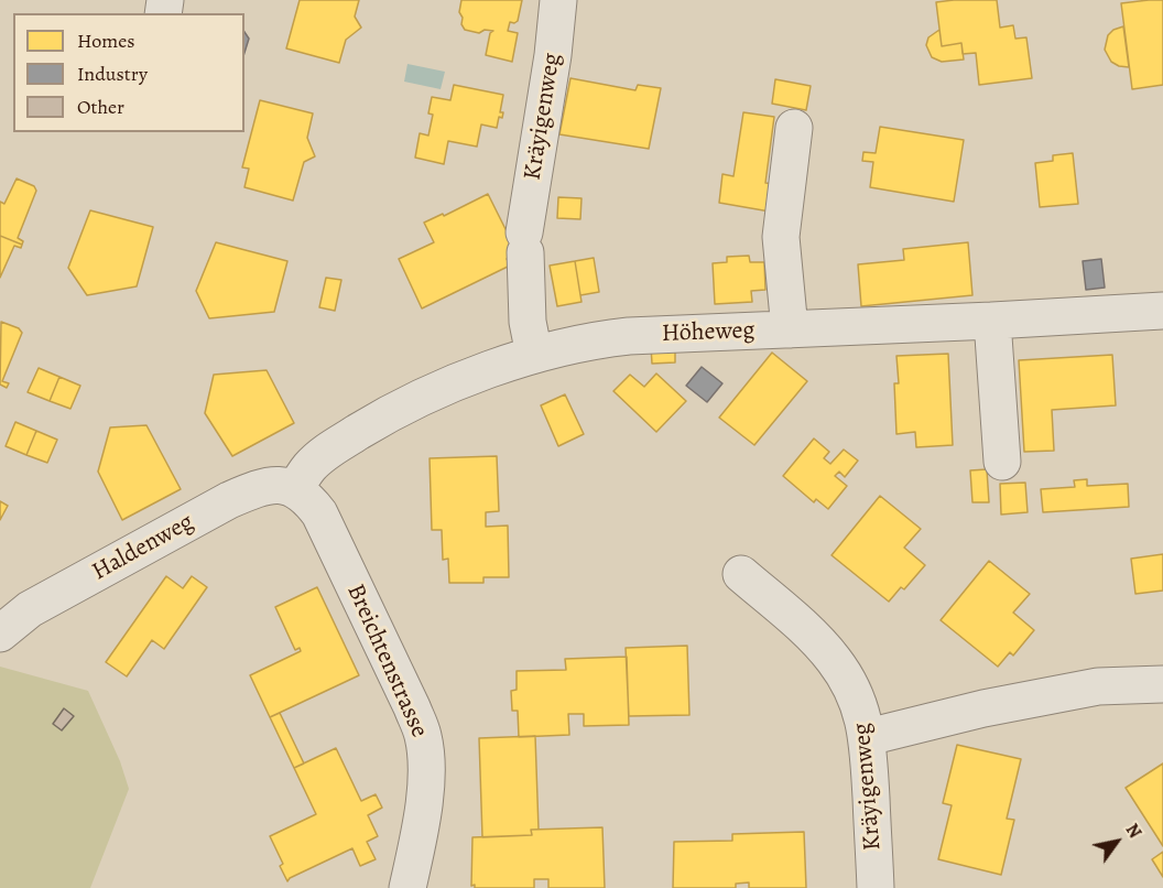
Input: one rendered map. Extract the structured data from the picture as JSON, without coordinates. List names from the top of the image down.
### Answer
{
  "streets": {
    "street": [
      "Kräyigenweg",
      "Höheweg",
      "Haldenweg",
      "Breichtenstrasse"
    ]
  },
  "crossings": [
    ["Kräyigenweg", "Höheweg"],
    ["Höheweg", "Haldenweg"],
    ["Höheweg", "Breichtenstrasse"],
    ["Haldenweg", "Breichtenstrasse"]
  ],
  "legend": ["Homes", "Industry", "Other"],
  "north": "top right"
}
